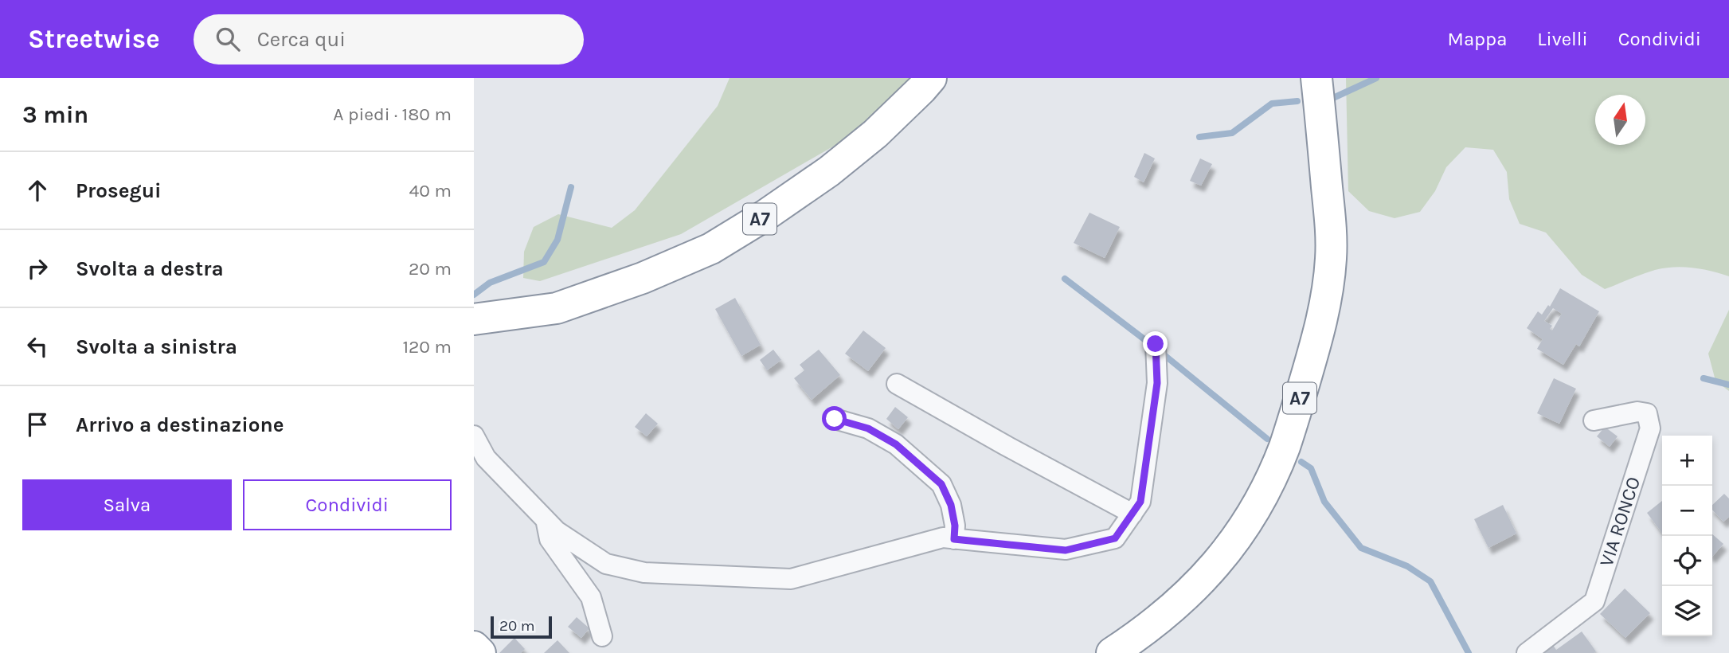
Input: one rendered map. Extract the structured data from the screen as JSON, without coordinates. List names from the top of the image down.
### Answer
{
  "streets": {
    "highway": ["A7"],
    "street": ["VIA RONCO"]
  },
  "scale_bar": "20 m",
  "north": "top",
  "page": {
    "header": "Streetwise",
    "search": "Cerca qui",
    "nav": ["Mappa", "Livelli", "Condividi"],
    "heading": ["3 min", "A piedi · 180 m"],
    "list": [
      ["Prosegui", "40 m"],
      ["Svolta a destra", "20 m"],
      ["Svolta a sinistra", "120 m"],
      "Arrivo a destinazione"
    ],
    "map_buttons": ["+", "−"],
    "buttons": ["Salva", "Condividi"],
    "scale": "20 m"
  }
}
